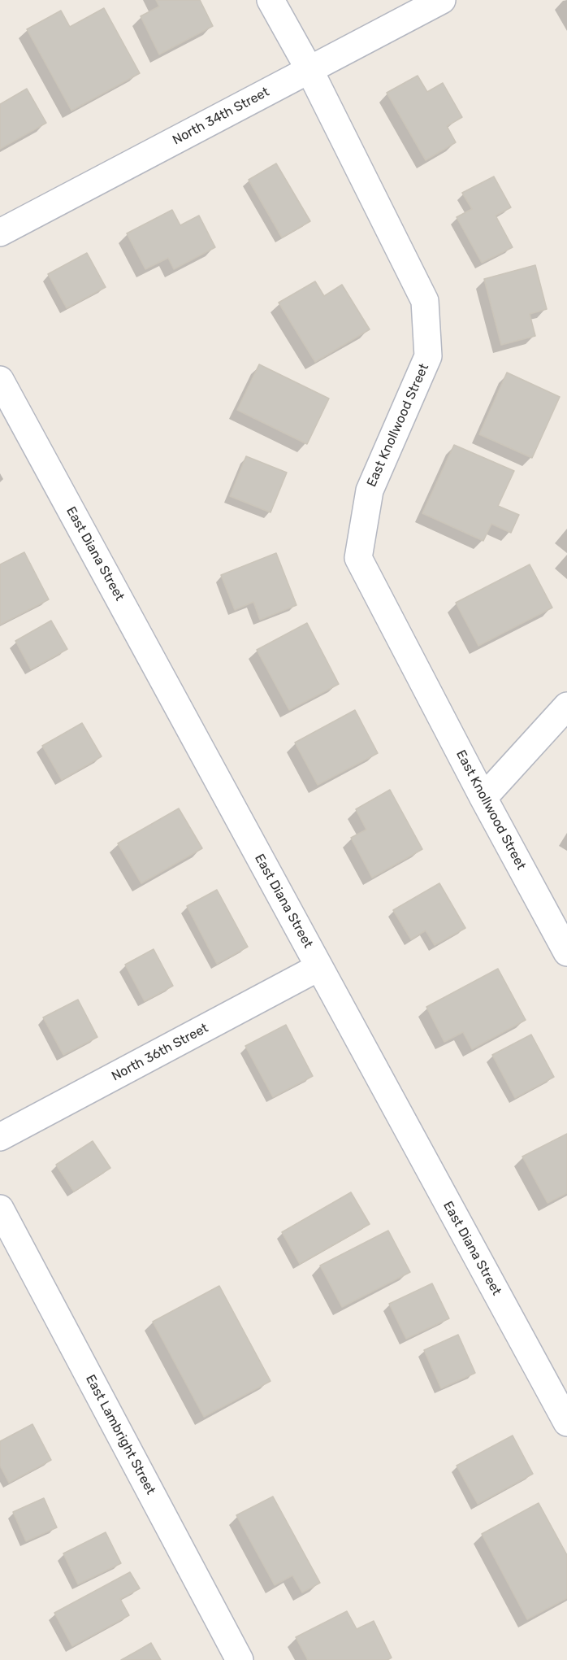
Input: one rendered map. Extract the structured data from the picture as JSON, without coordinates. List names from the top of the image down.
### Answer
{
  "streets": {
    "street": [
      "North 34th Street",
      "East Knollwood Street",
      "East Diana Street",
      "North 36th Street",
      "East Lambright Street"
    ]
  },
  "crossings": [
    ["North 34th Street", "East Knollwood Street"],
    ["East Diana Street", "North 36th Street"]
  ]
}
